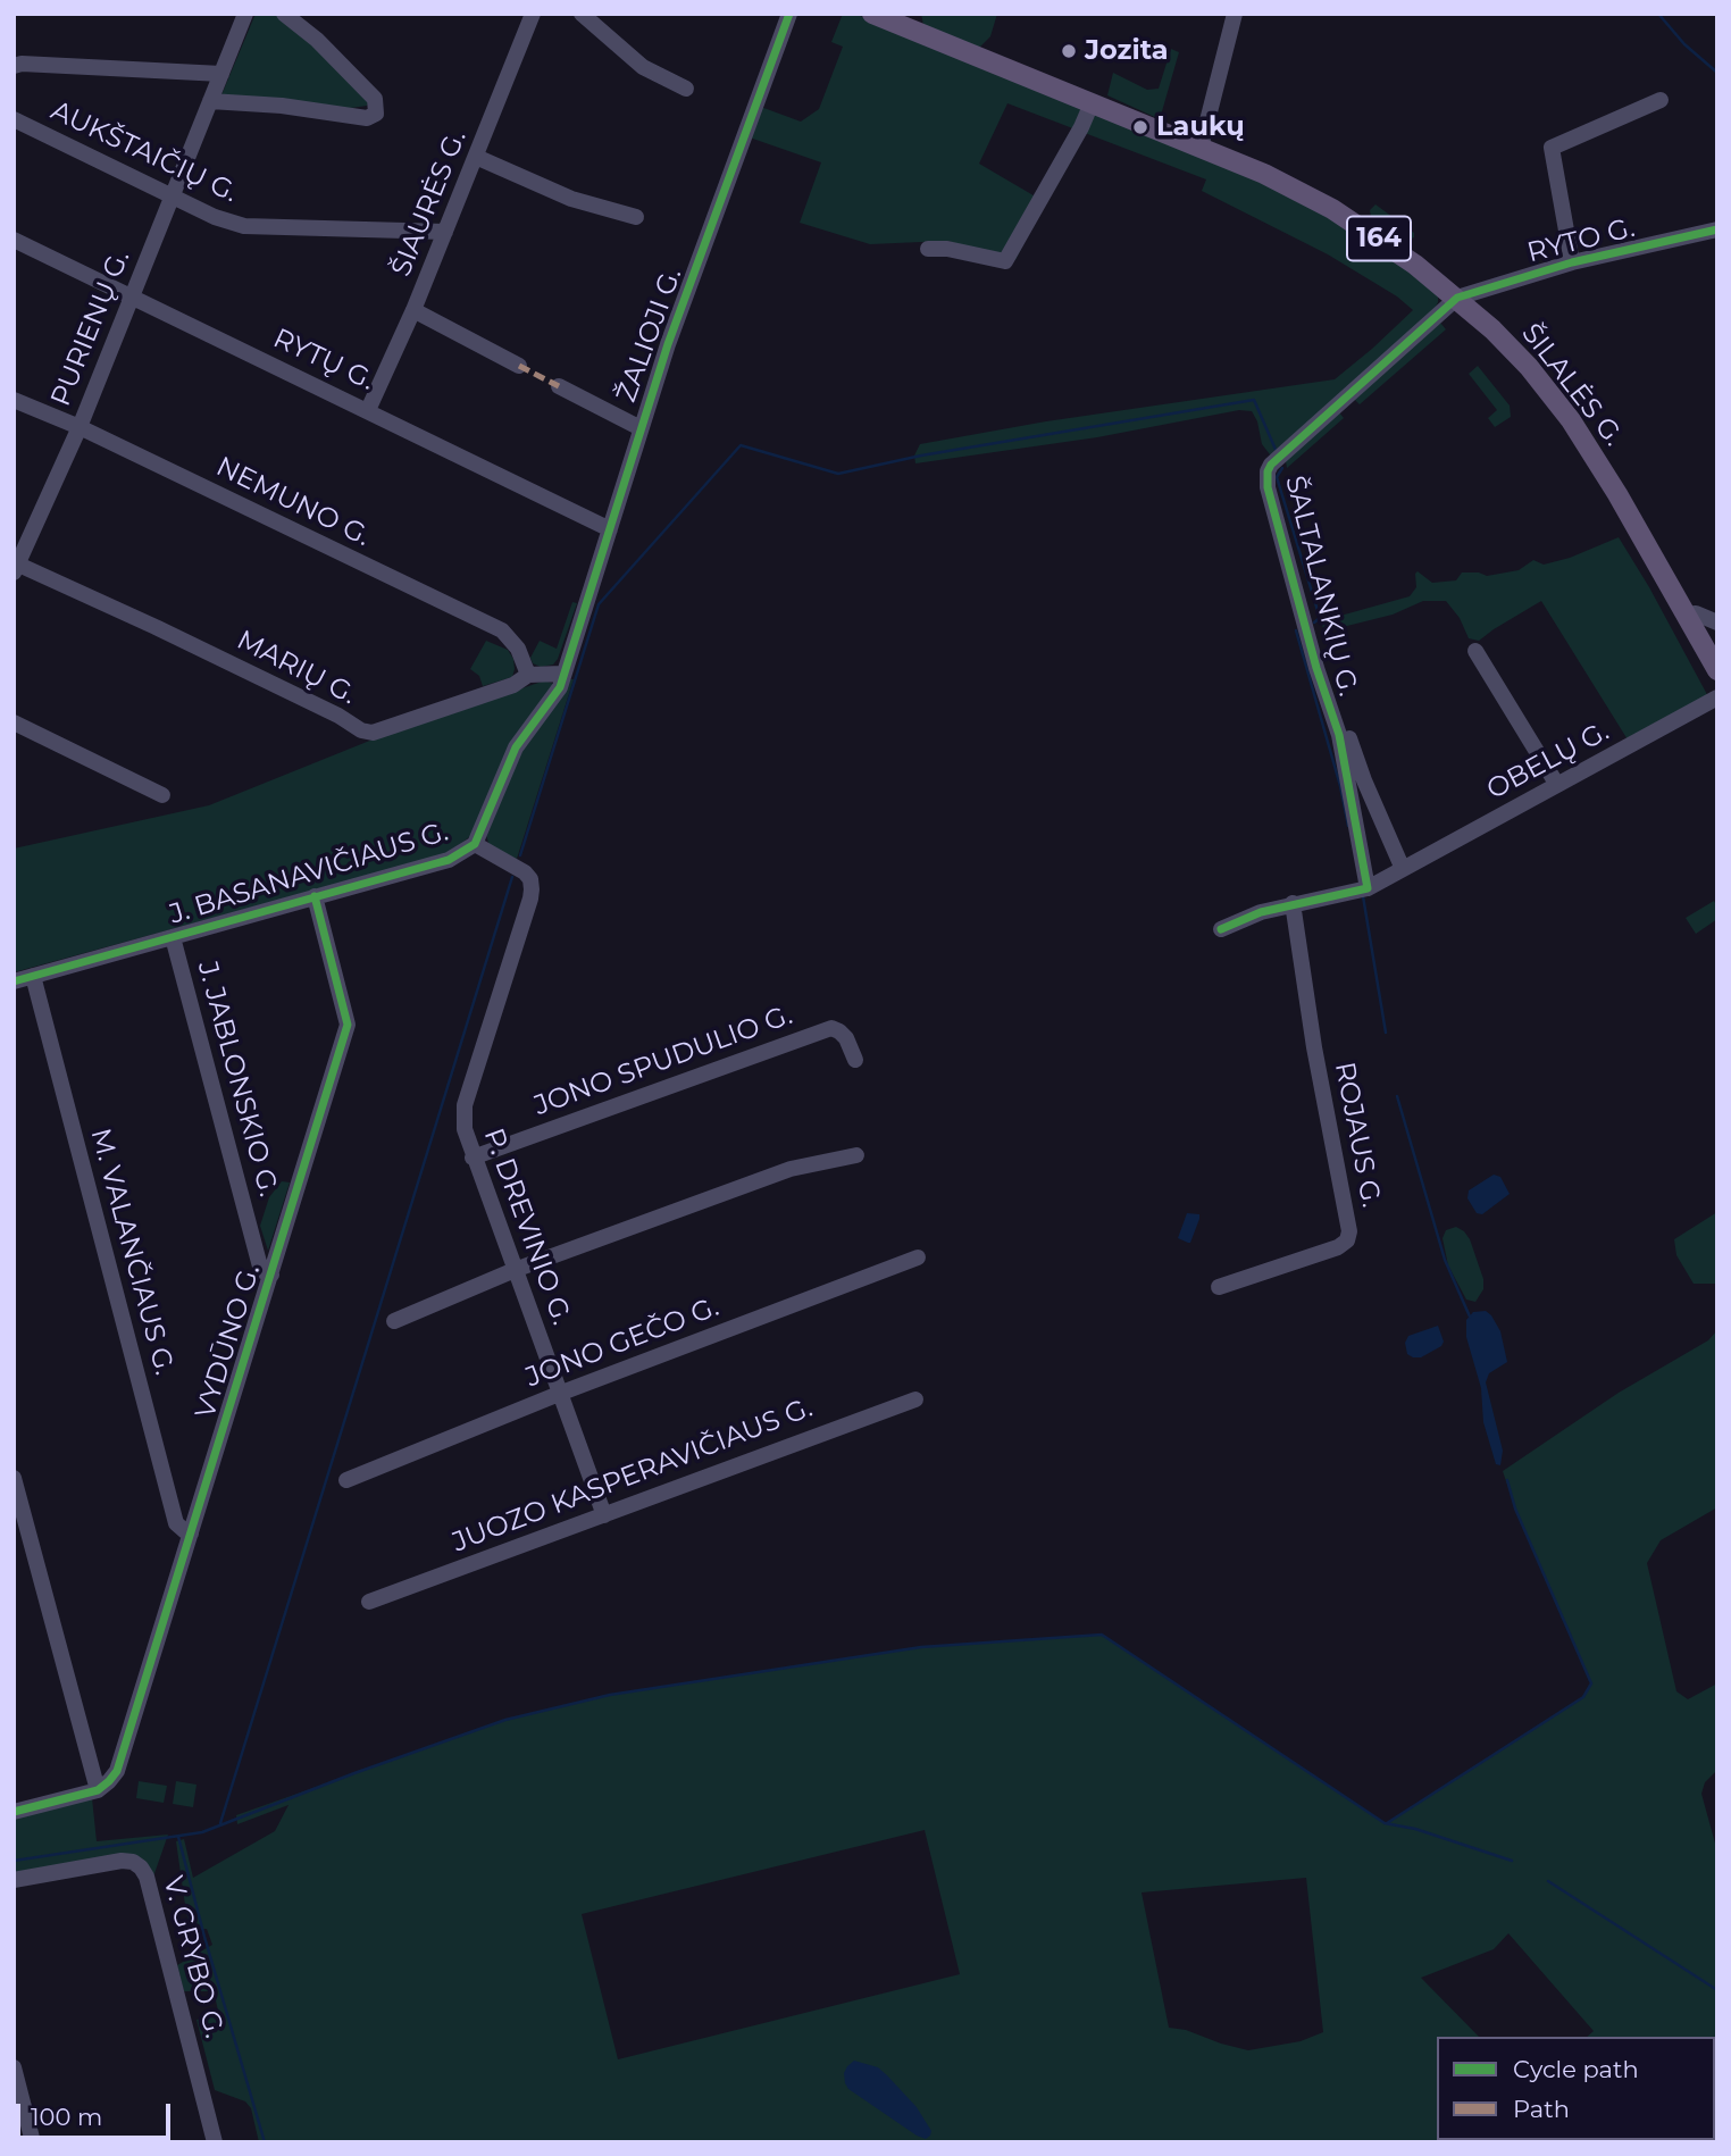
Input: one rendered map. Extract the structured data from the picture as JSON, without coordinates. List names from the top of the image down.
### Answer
{
  "streets": {
    "main road": ["164", "ŠILALĖS G."],
    "street": [
      "AUKŠTAIČIŲ G.",
      "ŠIAURĖS G.",
      "RYTO G.",
      "PURIENŲ G.",
      "ŽALIOJI G.",
      "RYTŲ G.",
      "NEMUNO G.",
      "ŠALTALANKIŲ G.",
      "MARIŲ G.",
      "OBELŲ G.",
      "J. BASANAVIČIAUS G.",
      "JONO SPUDULIO G.",
      "J. JABLONSKIO G.",
      "ROJAUS G.",
      "P. DREVINIO G.",
      "M. VALANČIAUS G.",
      "VYDŪNO G.",
      "JONO GEČO G.",
      "JUOZO KASPERAVIČIAUS G.",
      "V. GRYBO G."
    ]
  },
  "crossings": [
    ["AUKŠTAIČIŲ G.", "ŠIAURĖS G."],
    ["AUKŠTAIČIŲ G.", "PURIENŲ G."],
    ["ŠIAURĖS G.", "RYTŲ G."],
    ["RYTO G.", "ŠILALĖS G."],
    ["RYTO G.", "ŠALTALANKIŲ G."],
    ["PURIENŲ G.", "RYTŲ G."],
    ["PURIENŲ G.", "NEMUNO G."],
    ["PURIENŲ G.", "MARIŲ G."],
    ["ŽALIOJI G.", "RYTŲ G."],
    ["ŽALIOJI G.", "MARIŲ G."],
    ["ŽALIOJI G.", "J. BASANAVIČIAUS G."],
    ["ŠILALĖS G.", "ŠALTALANKIŲ G."],
    ["NEMUNO G.", "MARIŲ G."],
    ["ŠALTALANKIŲ G.", "OBELŲ G."],
    ["MARIŲ G.", "J. BASANAVIČIAUS G."],
    ["J. BASANAVIČIAUS G.", "J. JABLONSKIO G."],
    ["J. BASANAVIČIAUS G.", "P. DREVINIO G."],
    ["J. BASANAVIČIAUS G.", "M. VALANČIAUS G."],
    ["J. BASANAVIČIAUS G.", "VYDŪNO G."],
    ["JONO SPUDULIO G.", "P. DREVINIO G."],
    ["J. JABLONSKIO G.", "VYDŪNO G."],
    ["P. DREVINIO G.", "JONO GEČO G."],
    ["P. DREVINIO G.", "JUOZO KASPERAVIČIAUS G."],
    ["M. VALANČIAUS G.", "VYDŪNO G."]
  ],
  "places": ["Jozita", "Laukų"],
  "legend": ["Cycle path", "Path"],
  "scale_bar": "100 m"
}
